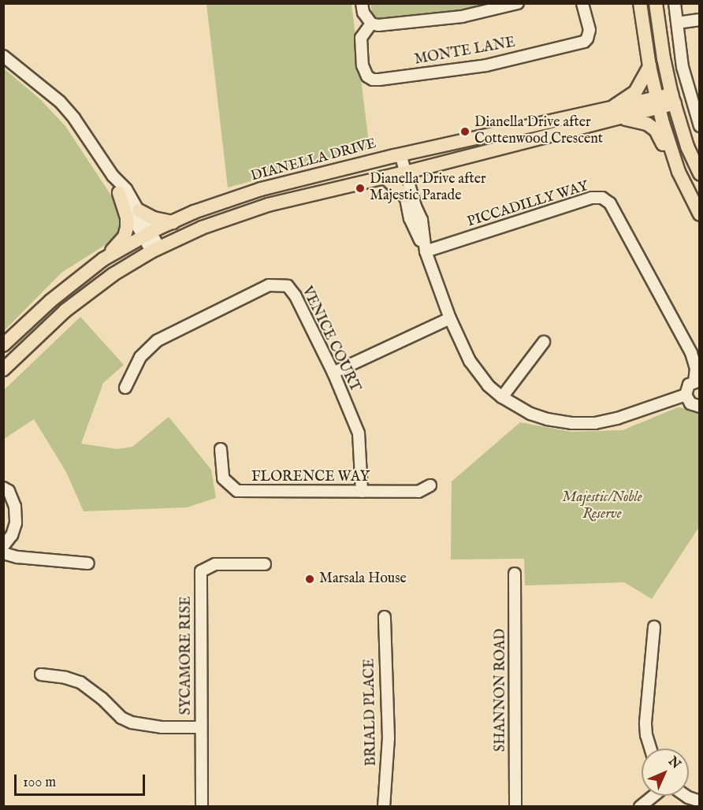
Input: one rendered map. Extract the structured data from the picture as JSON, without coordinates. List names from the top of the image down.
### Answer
{
  "streets": {
    "main road": ["DIANELLA DRIVE"],
    "street": [
      "MONTE LANE",
      "PICCADILLY WAY",
      "VENICE COURT",
      "FLORENCE WAY",
      "SYCAMORE RISE",
      "SHANNON ROAD",
      "BRIALD PLACE"
    ]
  },
  "crossings": [
    ["VENICE COURT", "FLORENCE WAY"]
  ],
  "parks": ["Majestic/Noble Reserve"],
  "places": ["Dianella Drive after Cottenwood Crescent", "Dianella Drive after Majestic Parade", "Marsala House"],
  "scale_bar": "100 m",
  "north": "top right"
}
